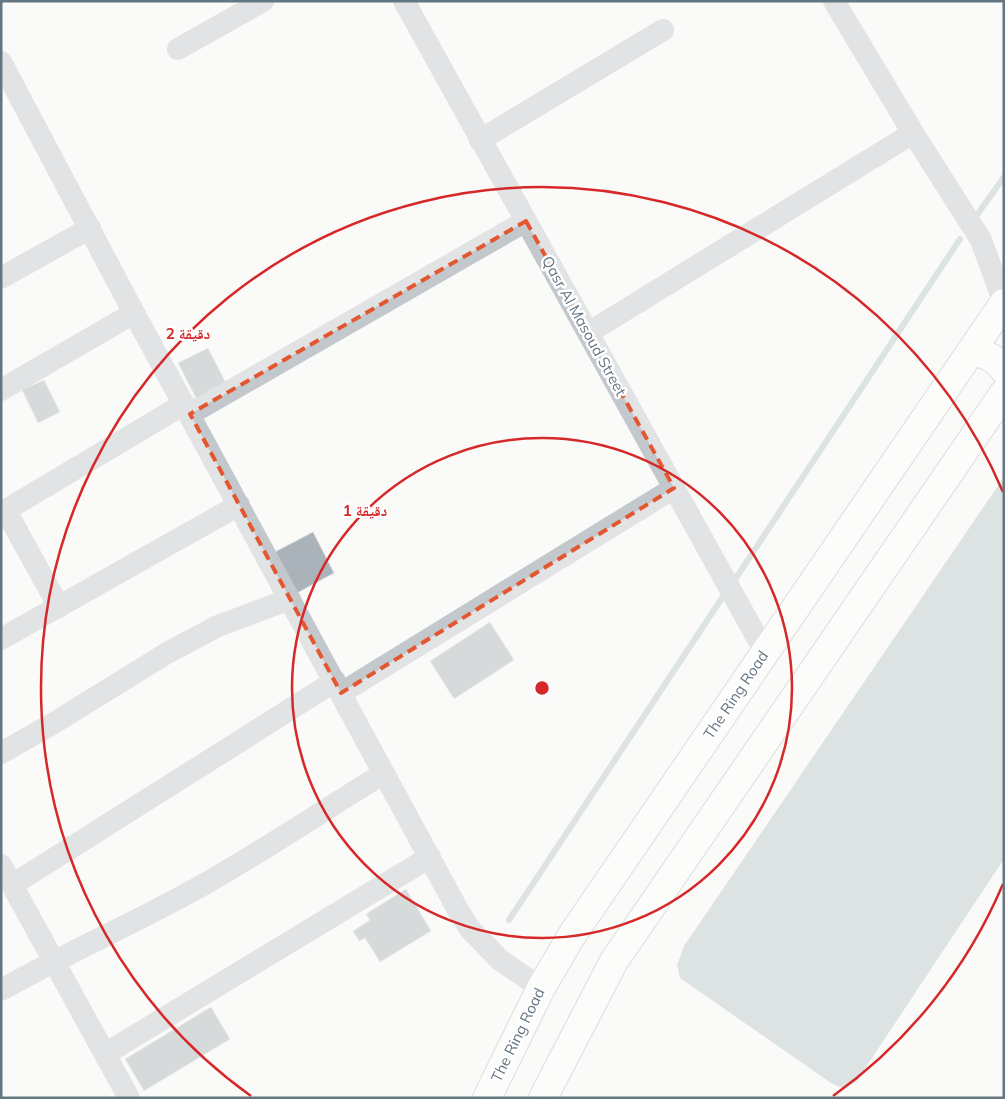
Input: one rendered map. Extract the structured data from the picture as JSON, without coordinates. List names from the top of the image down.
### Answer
{
  "streets": {
    "main road": ["The Ring Road"],
    "street": ["Qasr Al Masoud Street"]
  },
  "crossings": [
    ["Qasr Al Masoud Street", "The Ring Road"]
  ],
  "rings": ["2 دقيقة", "1 دقيقة"]
}
